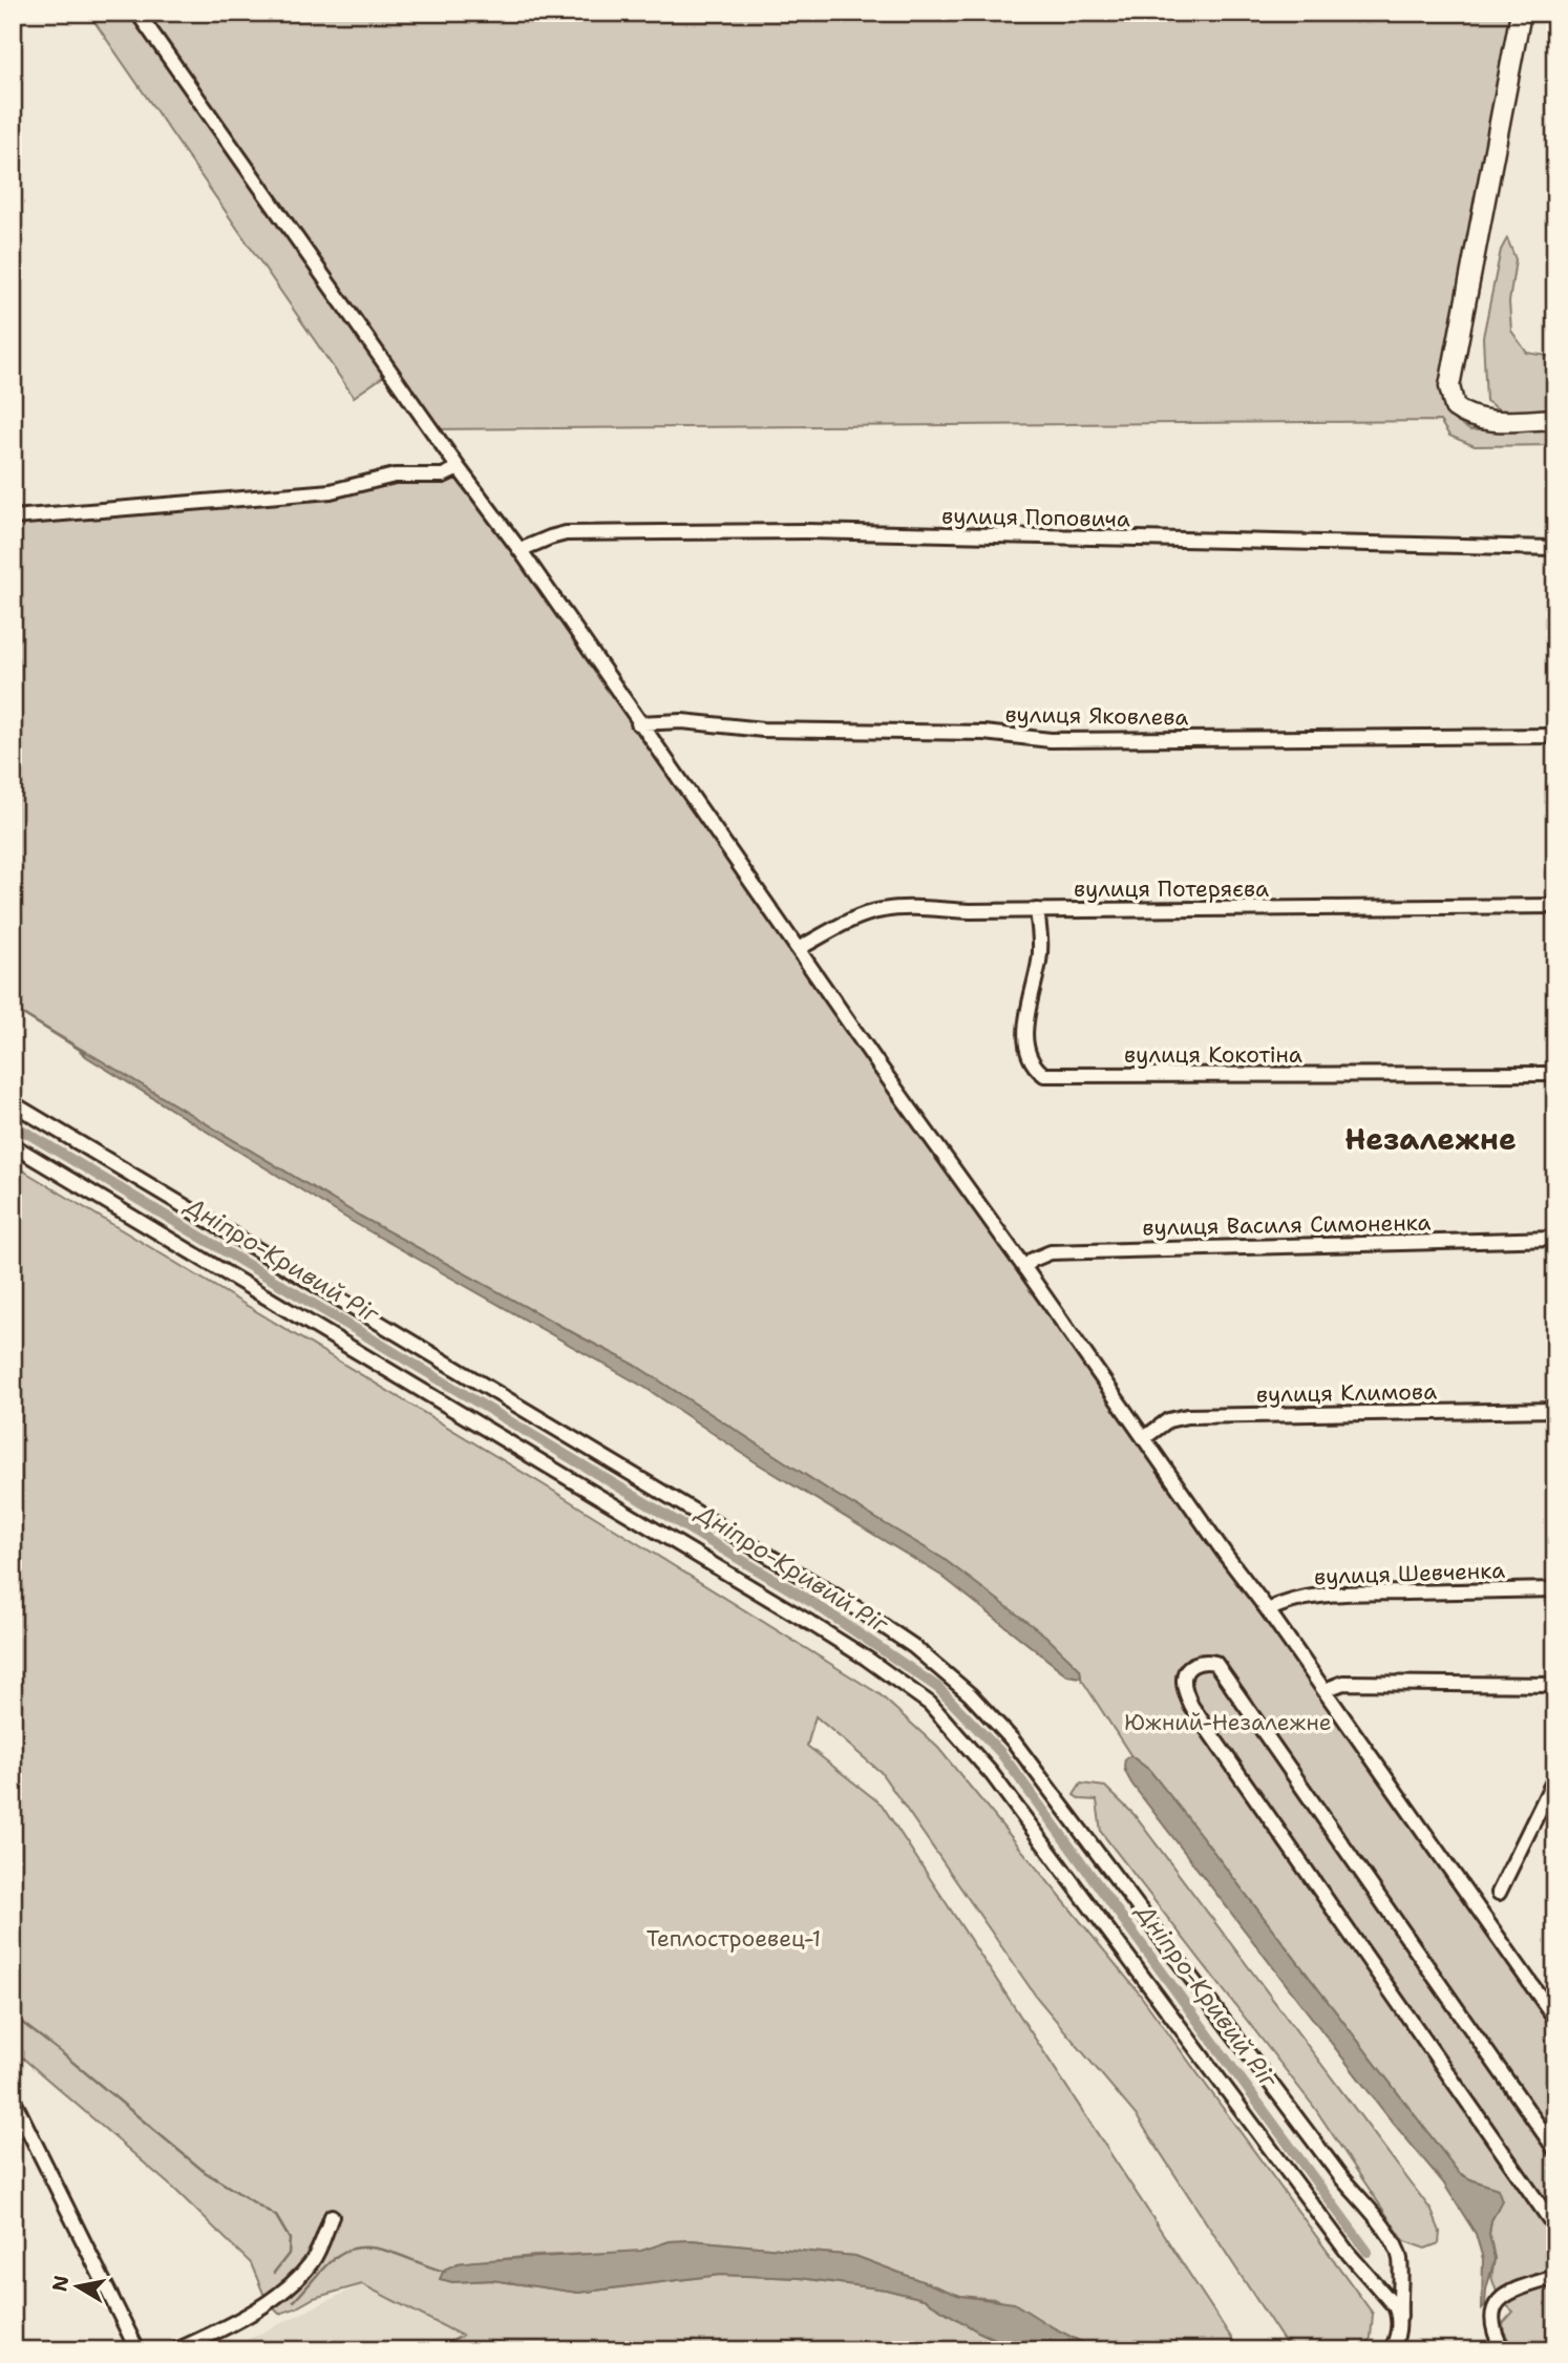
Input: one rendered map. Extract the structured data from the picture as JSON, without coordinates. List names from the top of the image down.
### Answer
{
  "streets": {
    "street": [
      "вулиця Поповича",
      "вулиця Яковлева",
      "вулиця Потеряєва",
      "вулиця Кокотіна",
      "вулиця Василя Симоненка",
      "вулиця Климова",
      "вулиця Шевченка"
    ]
  },
  "crossings": [
    ["вулиця Потеряєва", "вулиця Кокотіна"]
  ],
  "districts": ["Незалежне"],
  "water": ["Дніпро-Кривий Ріг"],
  "parks": ["Южний-Незалежне", "Теплостроевец-1"],
  "north": "left"
}
